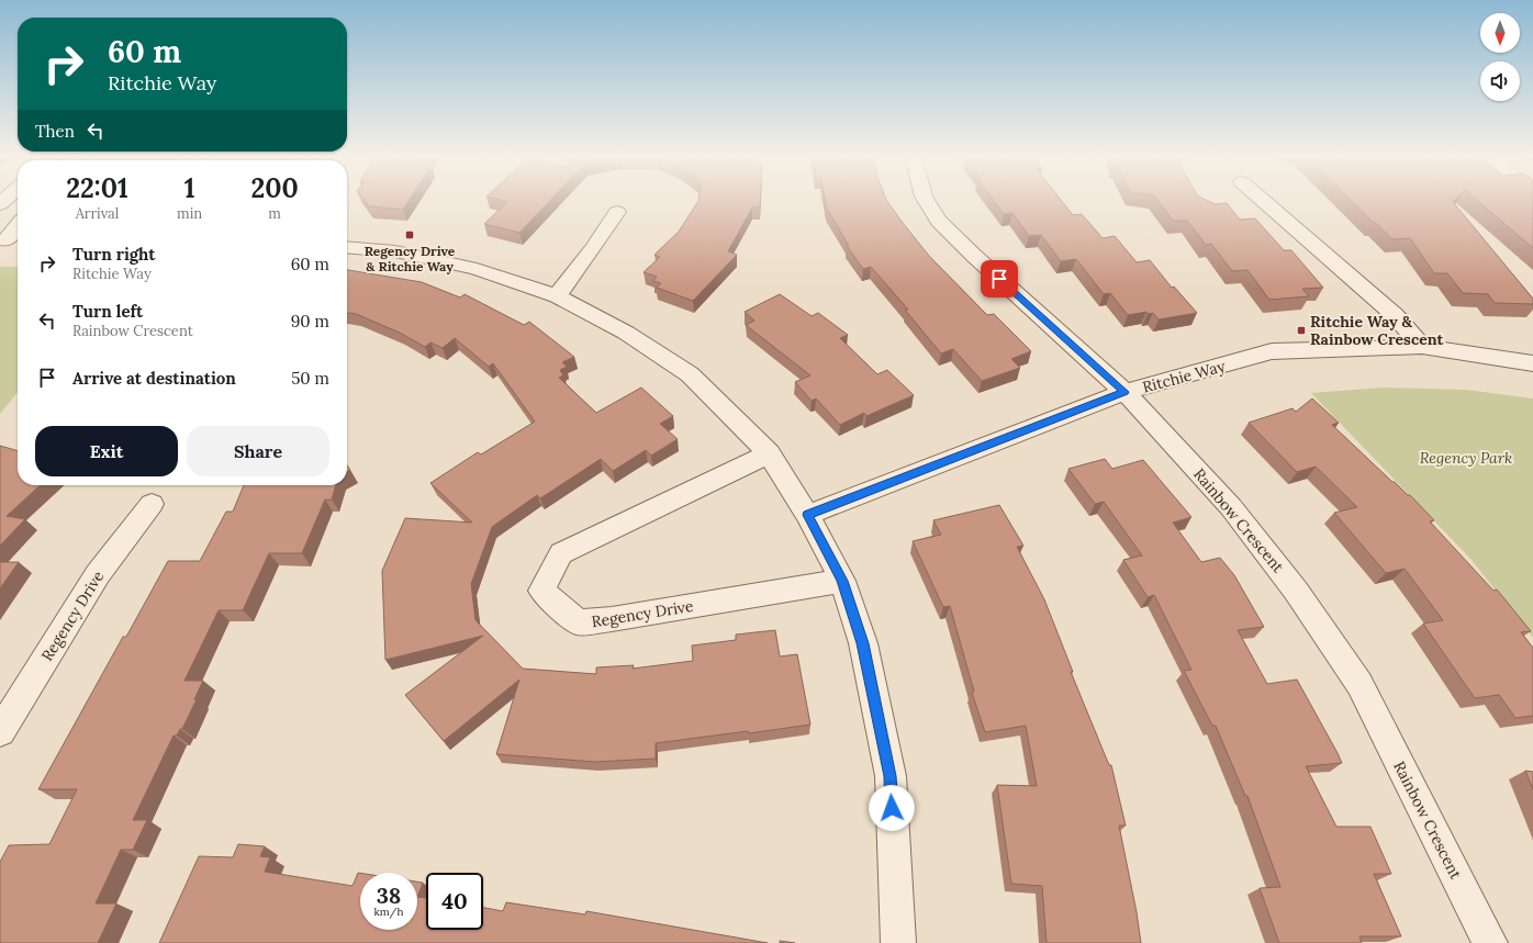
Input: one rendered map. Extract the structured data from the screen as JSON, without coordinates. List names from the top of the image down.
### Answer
{
  "streets": {
    "street": ["Ritchie Way", "Rainbow Crescent", "Regency Drive"]
  },
  "crossings": [
    ["Ritchie Way", "Rainbow Crescent"]
  ],
  "parks": ["Regency Park"],
  "places": {
    "transit": ["Regency Drive & Ritchie Way", "Ritchie Way & Rainbow Crescent"]
  },
  "north": "bottom",
  "page": {
    "turn": ["60 m", "Ritchie Way"],
    "then": "Then",
    "eta": [
      "22:01",
      "Arrival",
      "1",
      "min",
      "200",
      "m"
    ],
    "list": [
      {
        "name": "Turn right",
        "note": "Ritchie Way",
        "value": "60 m"
      },
      {
        "name": "Turn left",
        "note": "Rainbow Crescent",
        "value": "90 m"
      },
      {
        "name": "Arrive at destination",
        "value": "50 m"
      }
    ],
    "buttons": ["Exit", "Share"],
    "speed": "38 km/h",
    "limit": "40"
  }
}
